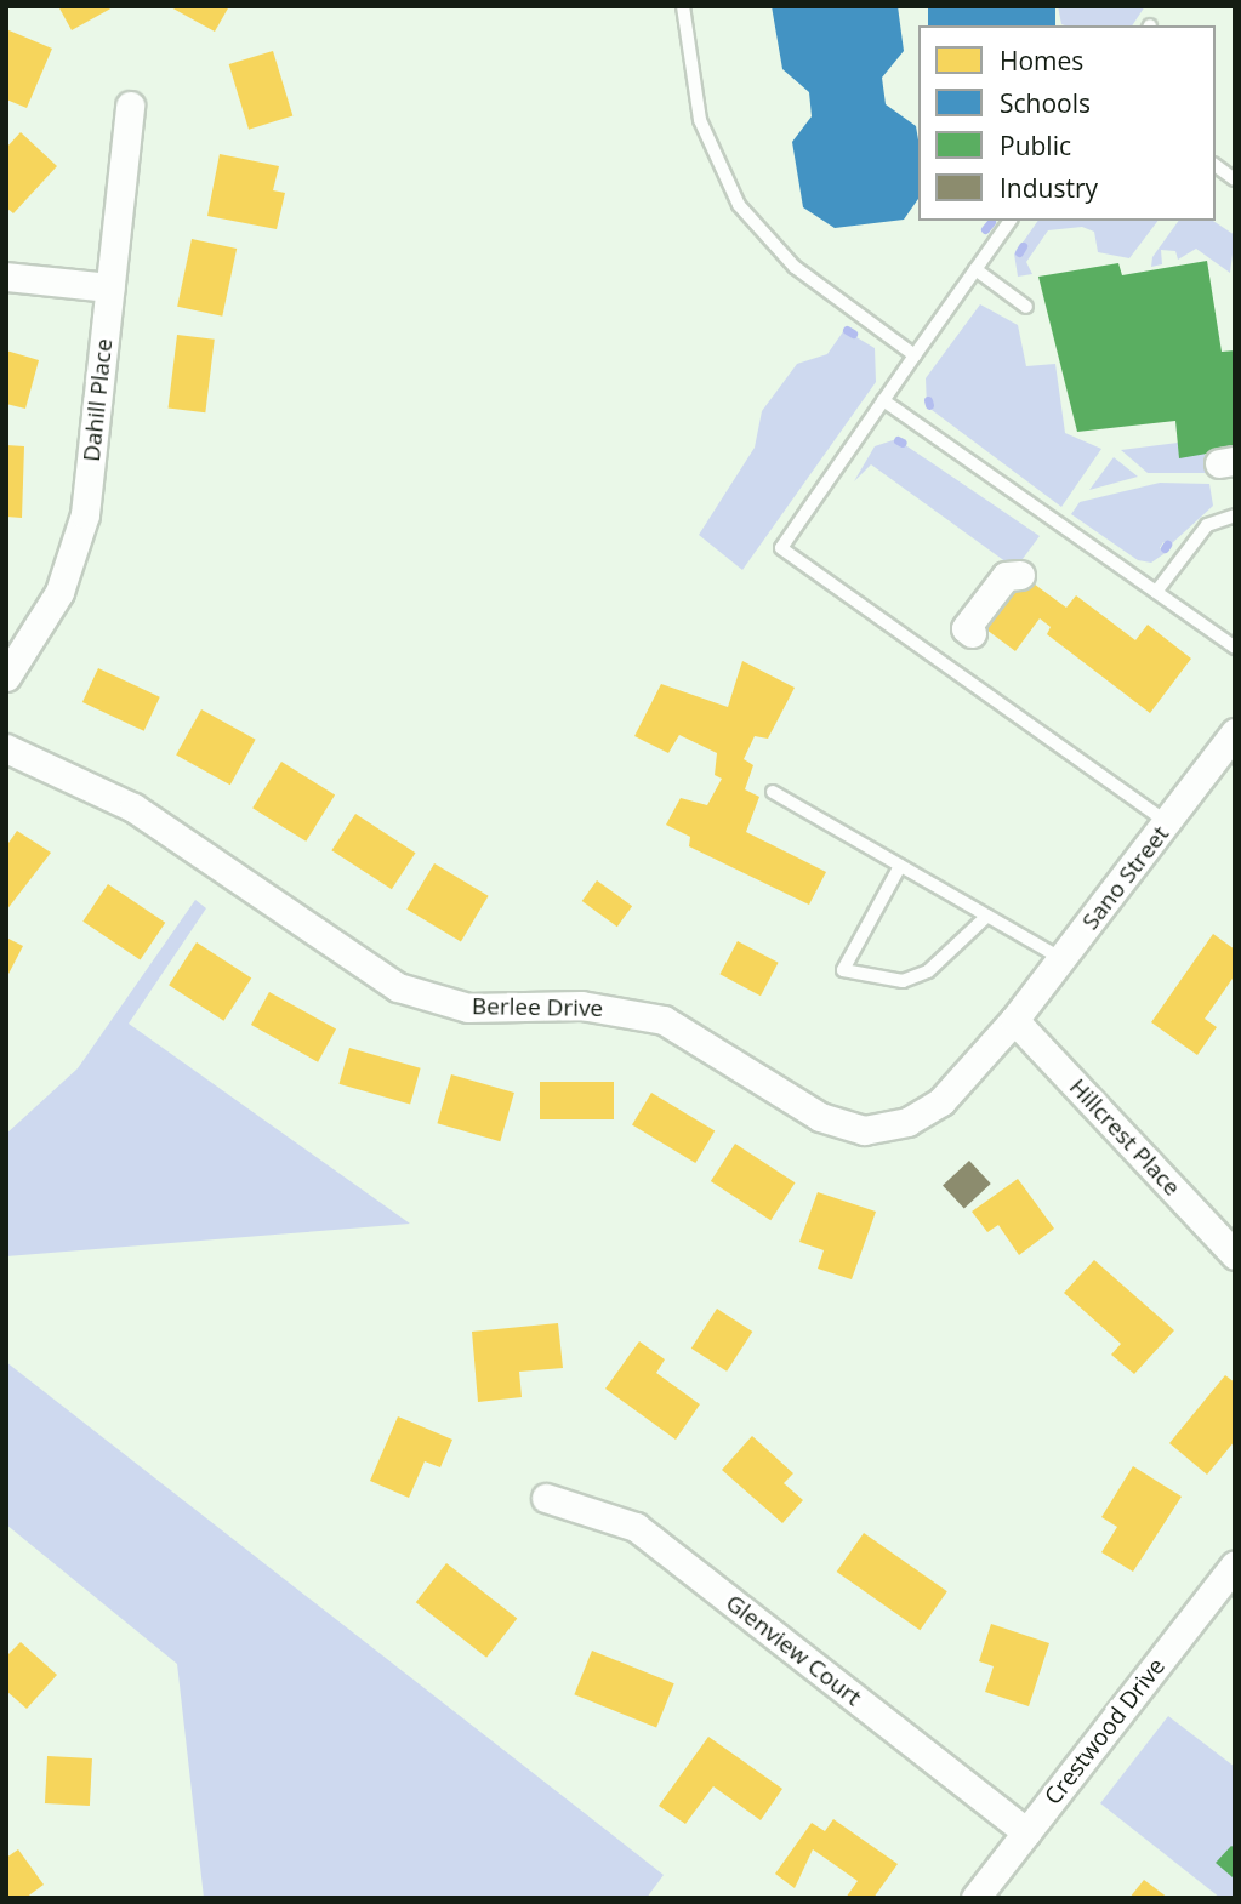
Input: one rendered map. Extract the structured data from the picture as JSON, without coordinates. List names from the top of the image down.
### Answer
{
  "streets": {
    "street": [
      "Dahill Place",
      "Sano Street",
      "Berlee Drive",
      "Hillcrest Place",
      "Glenview Court",
      "Crestwood Drive"
    ]
  },
  "crossings": [
    ["Sano Street", "Berlee Drive"],
    ["Sano Street", "Hillcrest Place"],
    ["Berlee Drive", "Hillcrest Place"],
    ["Glenview Court", "Crestwood Drive"]
  ],
  "legend": [
    "Homes",
    "Schools",
    "Public",
    "Industry"
  ]
}
